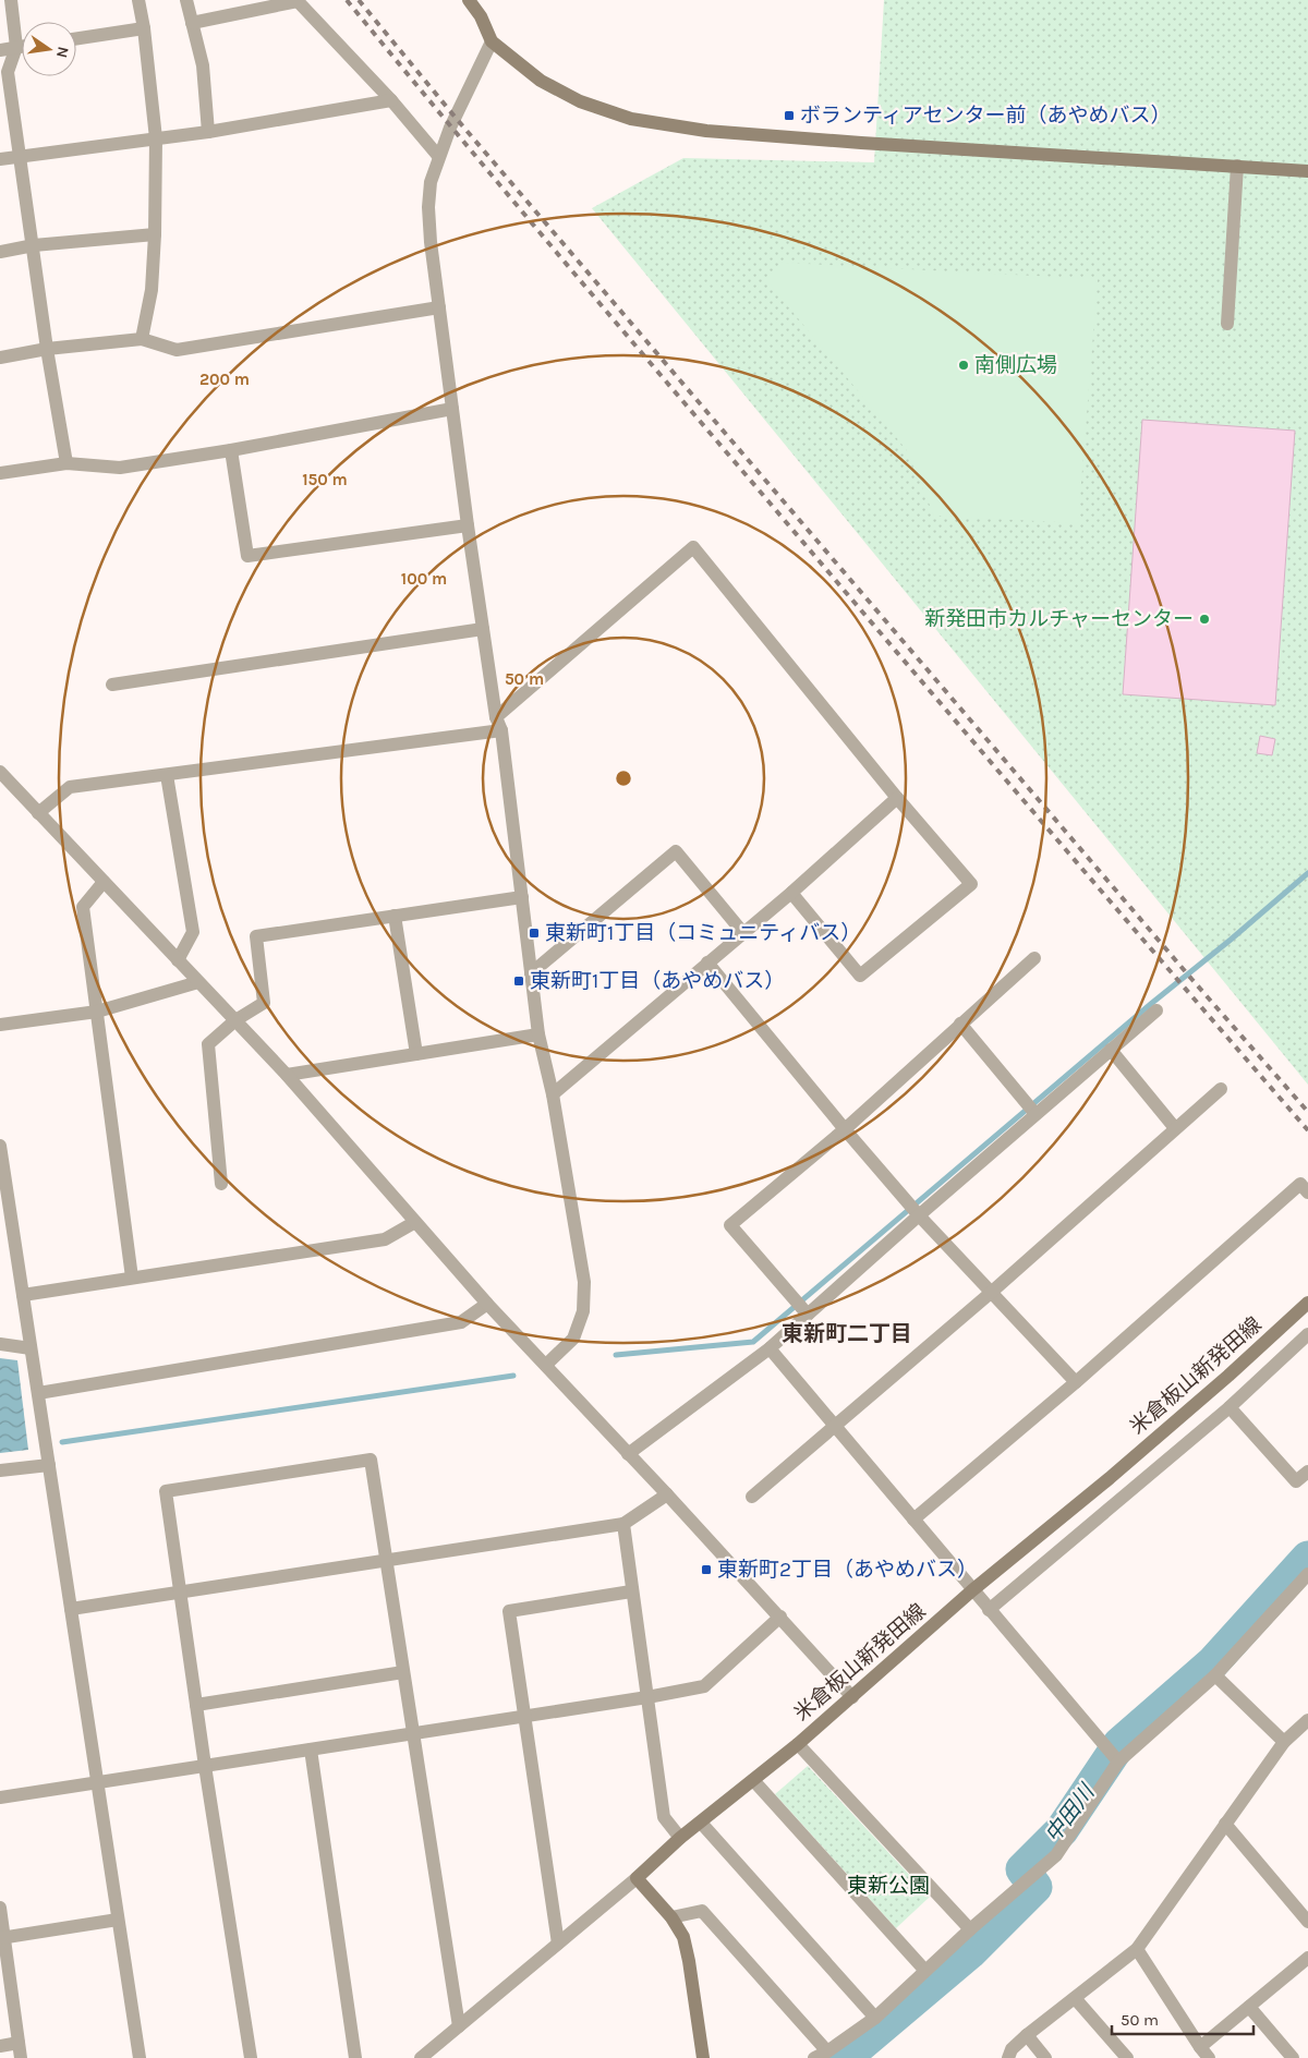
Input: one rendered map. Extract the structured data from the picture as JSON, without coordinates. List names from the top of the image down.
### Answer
{
  "streets": {
    "main road": ["米倉板山新発田線"]
  },
  "districts": ["東新町二丁目"],
  "water": ["中田川"],
  "parks": ["東新公園"],
  "places": {
    "transit": [
      "ボランティアセンター前（あやめバス）",
      "東新町1丁目（コミュニティバス）",
      "東新町1丁目（あやめバス）",
      "東新町2丁目（あやめバス）"
    ],
    "other": ["南側広場", "新発田市カルチャーセンター"]
  },
  "scale_bar": "50 m",
  "north": "right",
  "rings": [
    "200 m",
    "150 m",
    "100 m",
    "50 m"
  ]
}
